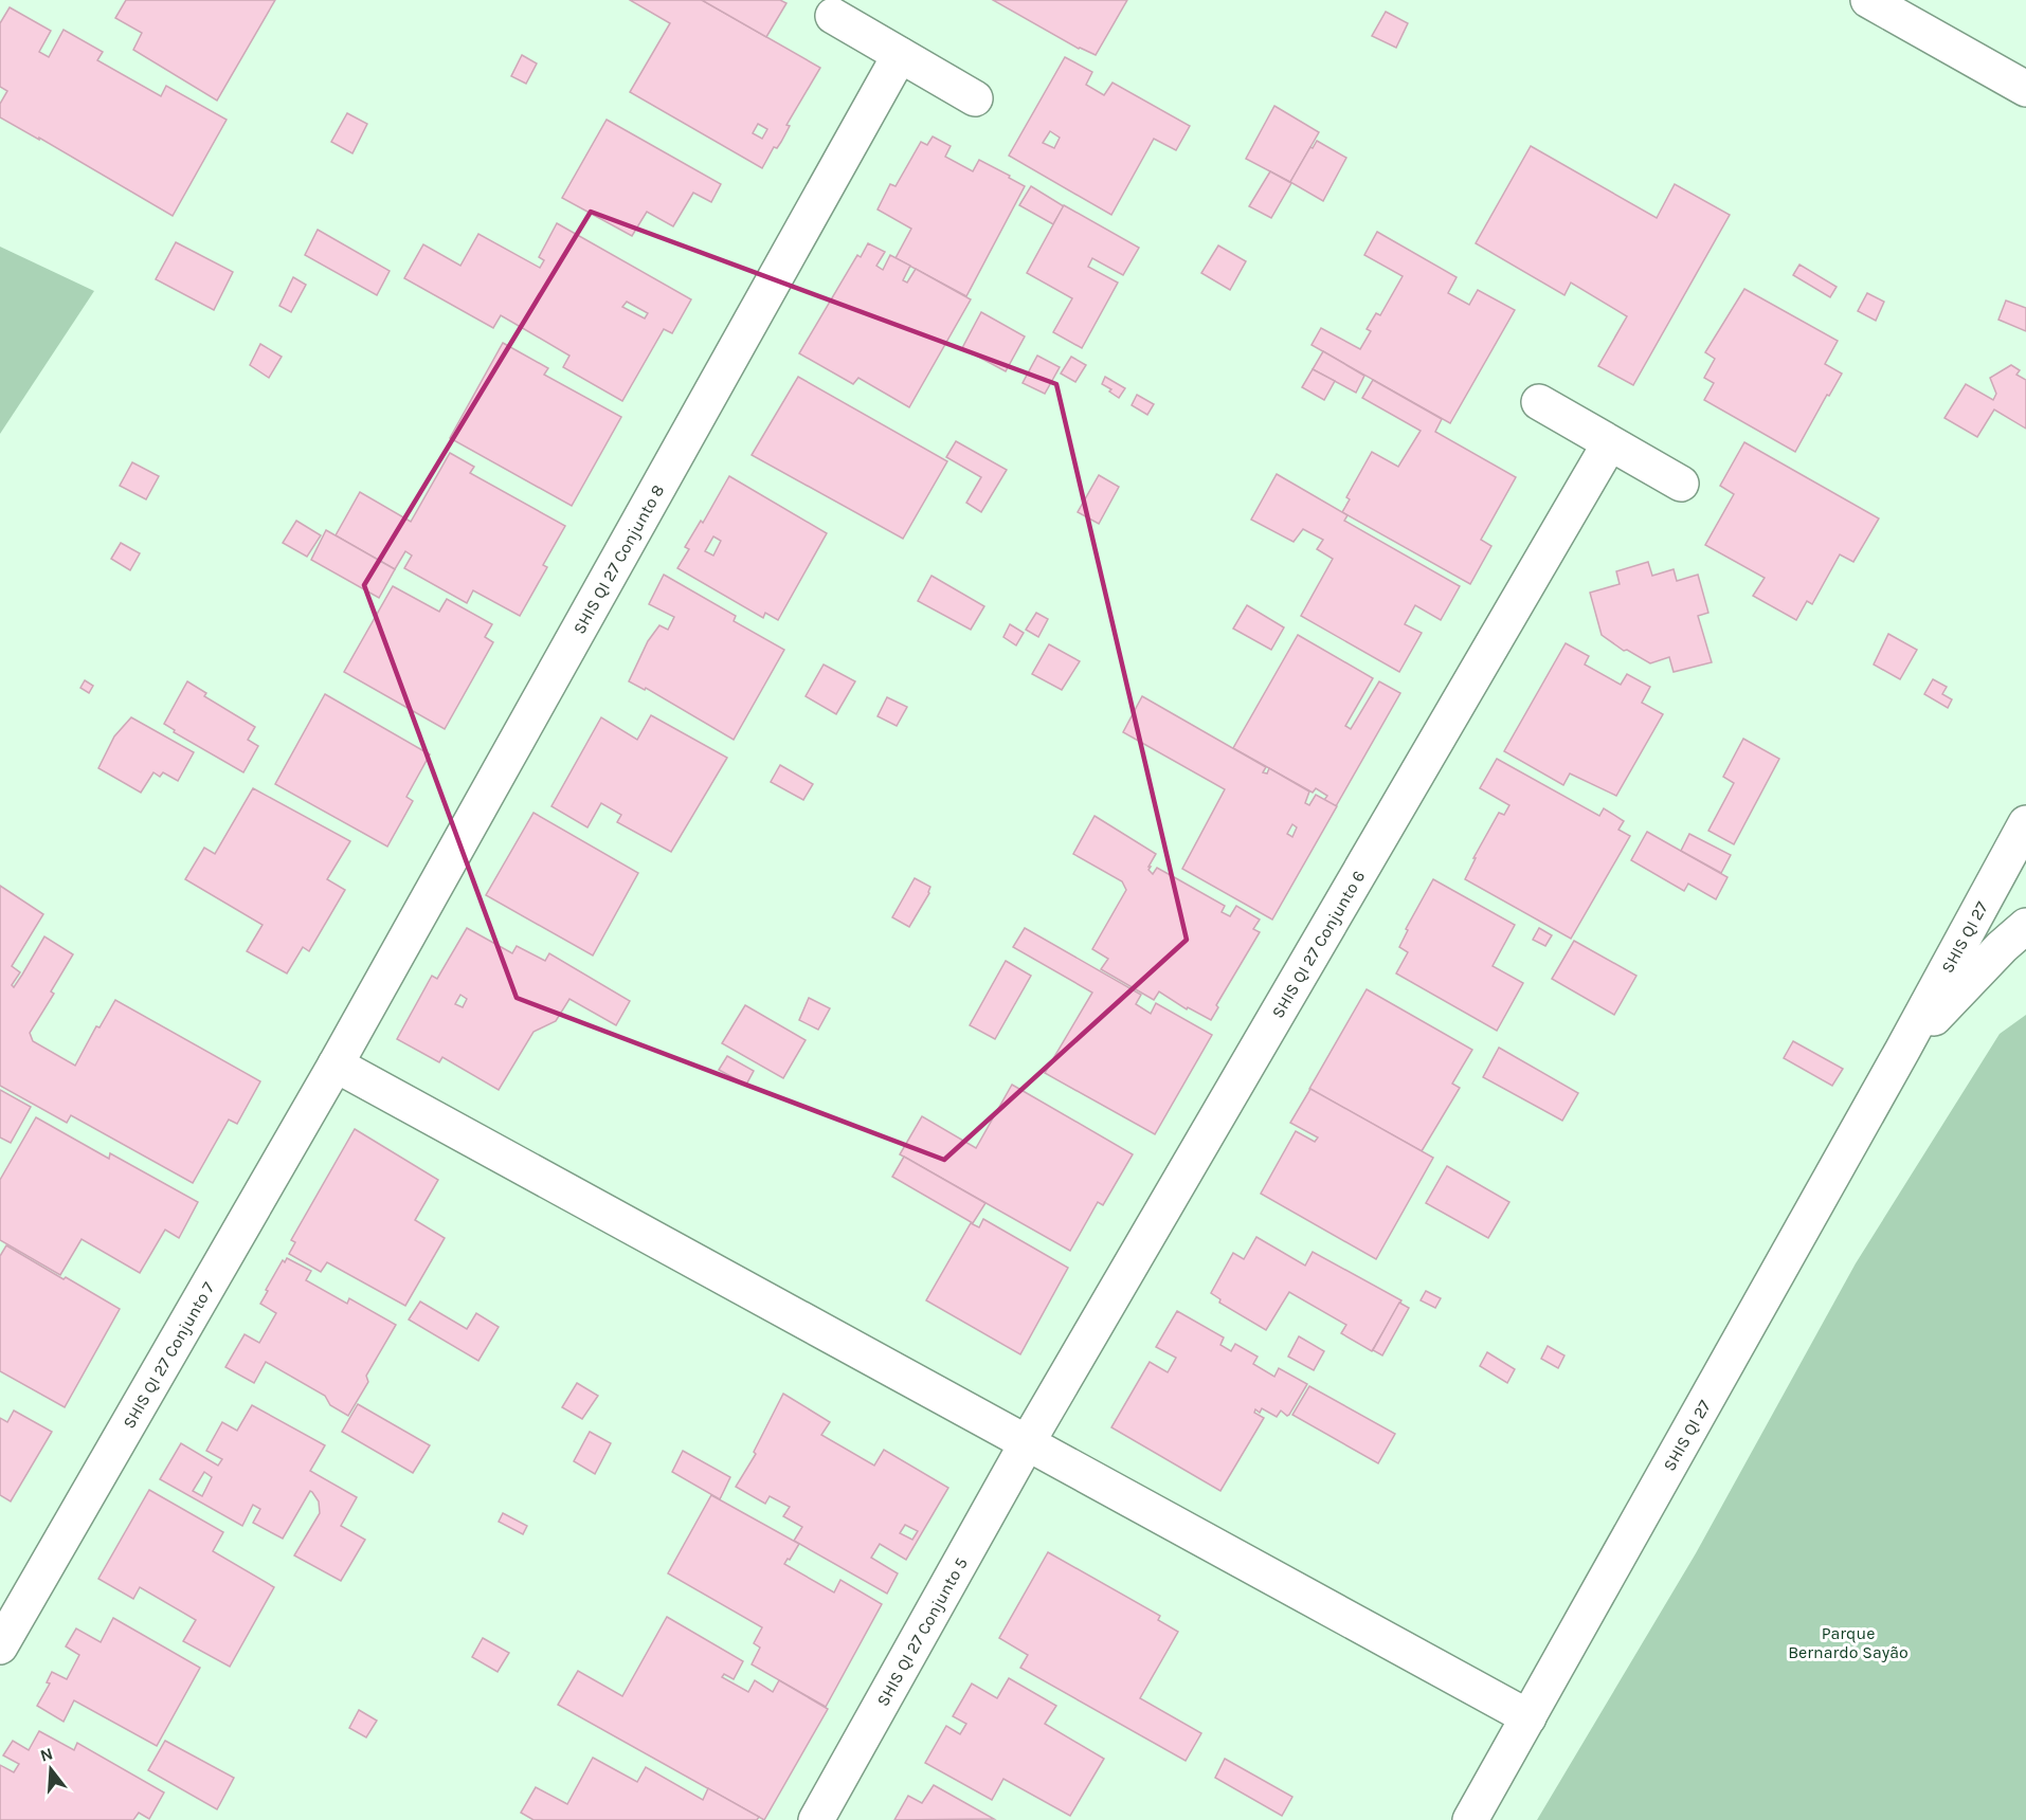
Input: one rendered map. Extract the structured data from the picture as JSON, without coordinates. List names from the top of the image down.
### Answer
{
  "streets": {
    "street": [
      "SHIS QI 27 Conjunto 8",
      "SHIS QI 27",
      "SHIS QI 27 Conjunto 6",
      "SHIS QI 27 Conjunto 7",
      "SHIS QI 27 Conjunto 5"
    ]
  },
  "crossings": [
    ["SHIS QI 27 Conjunto 8", "SHIS QI 27 Conjunto 7"],
    ["SHIS QI 27 Conjunto 6", "SHIS QI 27 Conjunto 5"]
  ],
  "parks": ["Parque Bernardo Sayão"],
  "north": "top"
}
